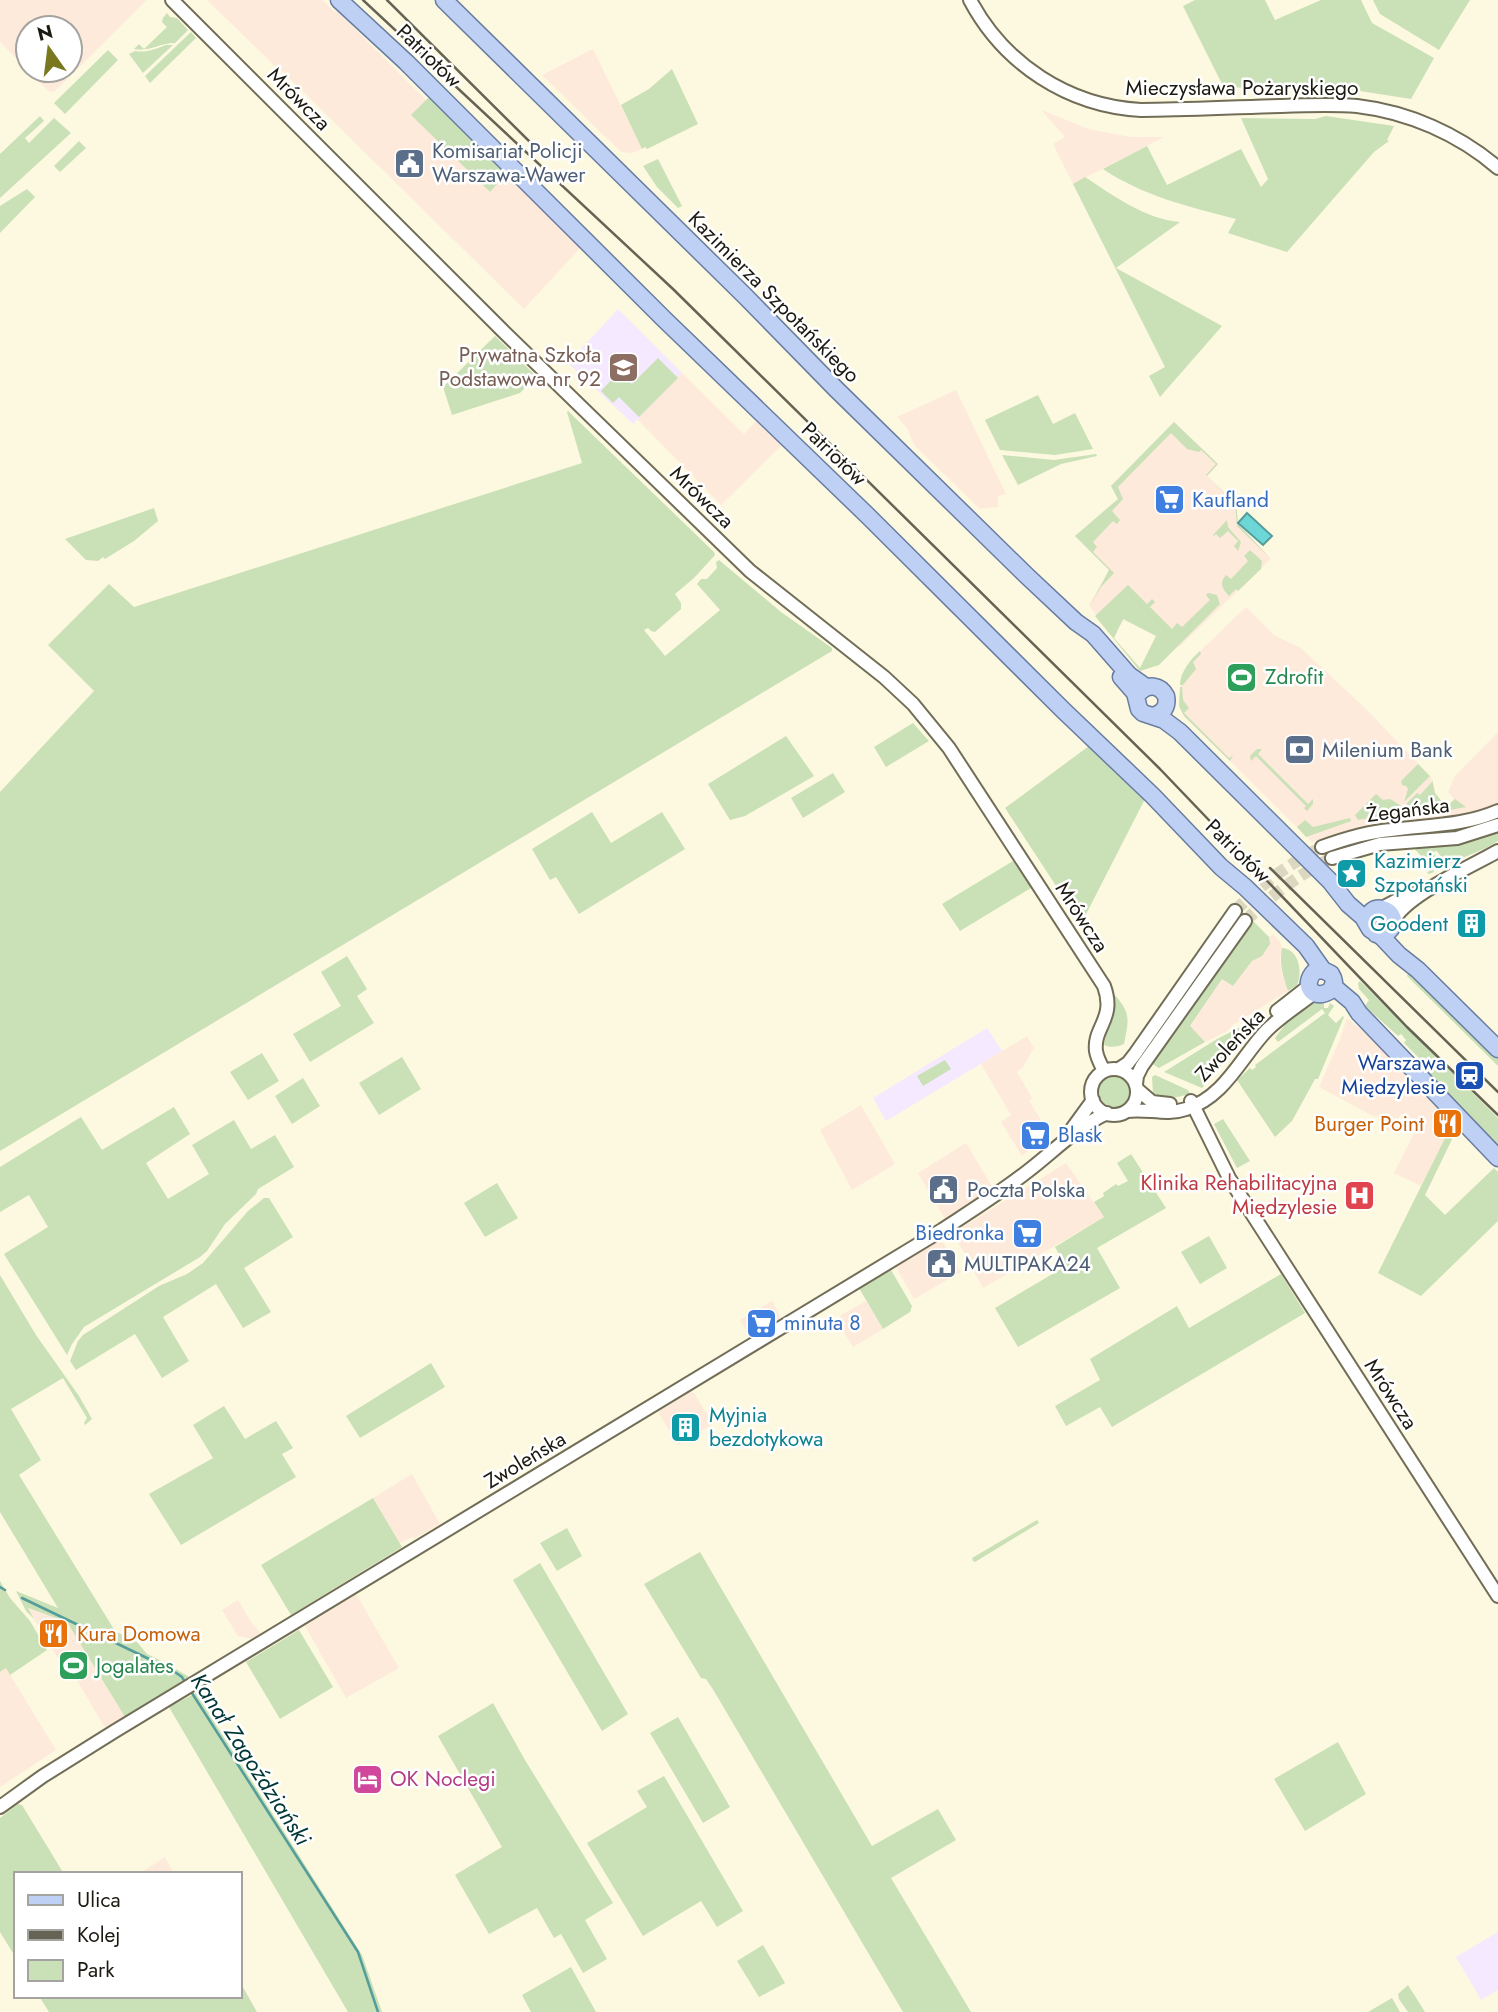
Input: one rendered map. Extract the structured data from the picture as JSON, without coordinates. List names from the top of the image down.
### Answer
{
  "streets": {
    "main road": ["Patriotów", "Kazimierza Szpotańskiego"],
    "street": [
      "Mieczysława Pożaryskiego",
      "Mrówcza",
      "Żegańska",
      "Zwoleńska"
    ]
  },
  "crossings": [
    ["Patriotów", "Zwoleńska"],
    ["Mrówcza", "Zwoleńska"]
  ],
  "water": ["Kanał Zagoździański"],
  "places": {
    "public building": ["Komisariat Policji Warszawa-Wawer", "Poczta Polska", "MULTIPAKA24"],
    "school or university": ["Prywatna Szkoła Podstawowa nr 92"],
    "supermarket": [
      "Kaufland",
      "Blask",
      "Biedronka",
      "minuta 8"
    ],
    "sports": ["Zdrofit", "Jogalates"],
    "bank": ["Milenium Bank"],
    "place": ["Kazimierz Szpotański"],
    "building": ["Goodent", "Myjnia bezdotykowa"],
    "station": ["Warszawa Międzylesie"],
    "restaurant": ["Burger Point", "Kura Domowa"],
    "hospital": ["Klinika Rehabilitacyjna Międzylesie"],
    "hotel": ["OK Noclegi"]
  },
  "legend": ["Ulica", "Kolej", "Park"],
  "north": "top"
}
